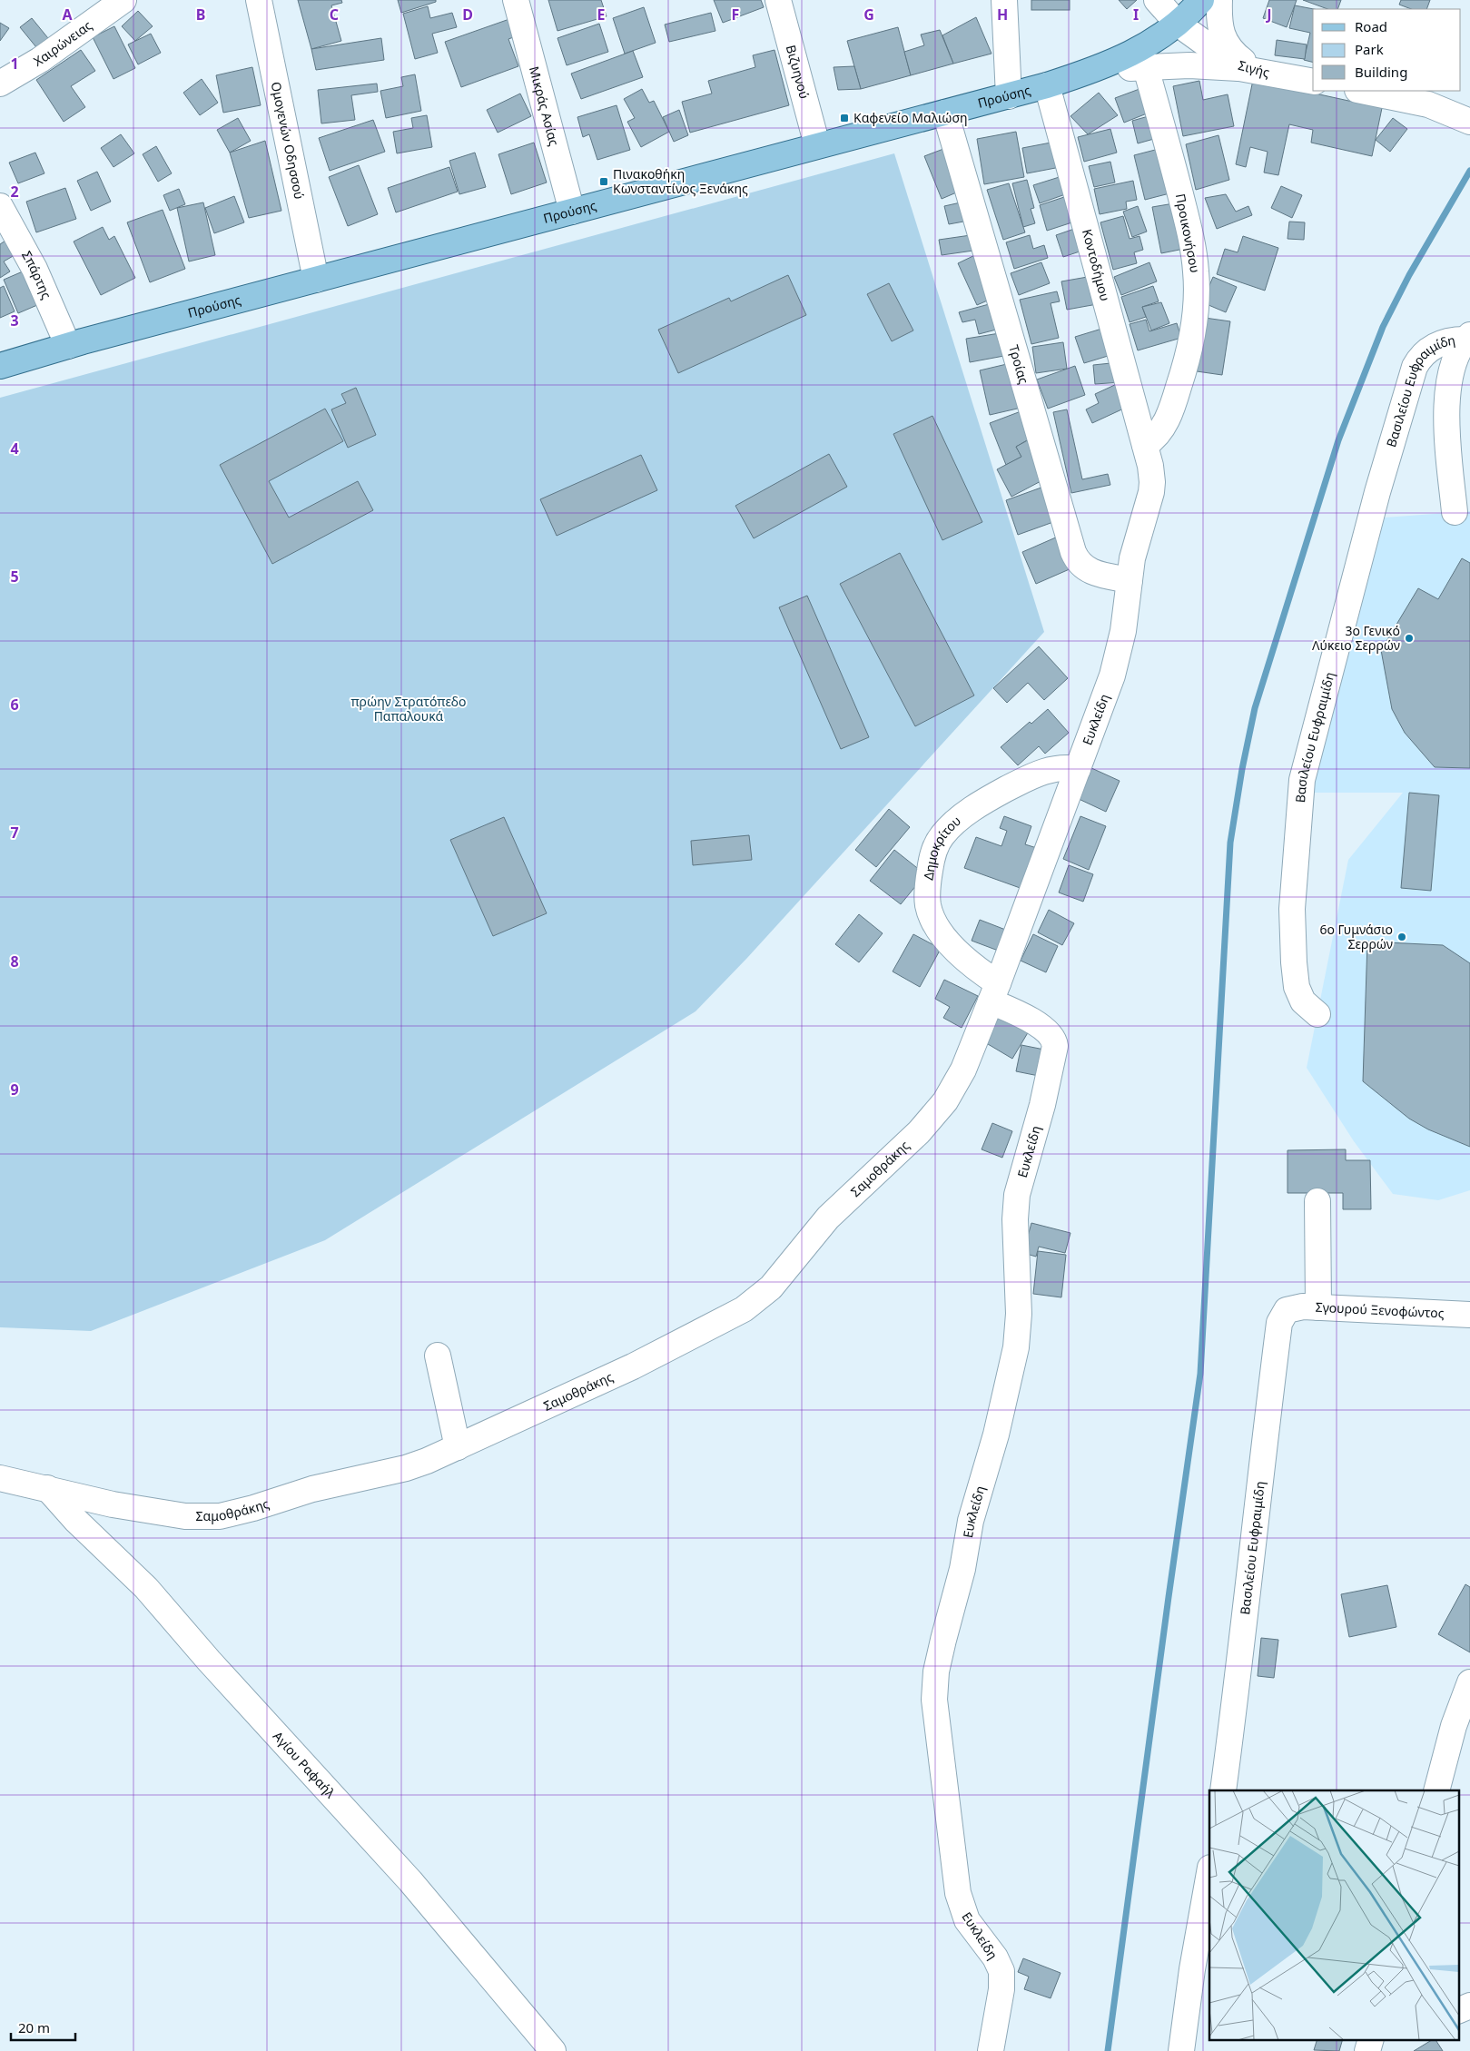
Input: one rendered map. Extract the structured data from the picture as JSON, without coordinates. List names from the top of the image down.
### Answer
{
  "streets": {
    "main road": ["Προύσης"],
    "street": [
      "Χαιρώνειας",
      "Σιγής",
      "Βιζυηνού",
      "Μικράς Ασίας",
      "Ομογενών Οδησσού",
      "Προικονήσου",
      "Κοντοδήμου",
      "Σπάρτης",
      "Τροίας",
      "Βασιλείου Ευφραιμίδη",
      "Ευκλείδη",
      "Δημοκρίτου",
      "Σαμοθράκης",
      "Σγουρού Ξενοφώντος",
      "Αγίου Ραφαήλ"
    ]
  },
  "crossings": [
    ["Σιγής", "Προύσης"],
    ["Βιζυηνού", "Προύσης"],
    ["Προύσης", "Μικράς Ασίας"],
    ["Προύσης", "Ομογενών Οδησσού"],
    ["Προύσης", "Κοντοδήμου"],
    ["Προύσης", "Σπάρτης"],
    ["Προύσης", "Τροίας"],
    ["Προικονήσου", "Κοντοδήμου"],
    ["Προικονήσου", "Ευκλείδη"],
    ["Κοντοδήμου", "Ευκλείδη"],
    ["Τροίας", "Ευκλείδη"],
    ["Βασιλείου Ευφραιμίδη", "Σγουρού Ξενοφώντος"],
    ["Ευκλείδη", "Δημοκρίτου"],
    ["Ευκλείδη", "Σαμοθράκης"],
    ["Δημοκρίτου", "Σαμοθράκης"],
    ["Σαμοθράκης", "Αγίου Ραφαήλ"]
  ],
  "parks": ["πρώην Στρατόπεδο Παπαλουκά"],
  "places": {
    "transit": ["Καφενείο Μαλιώση", "Πινακοθήκη Κωνσταντίνος Ξενάκης"],
    "other": ["3ο Γενικό Λύκειο Σερρών", "6ο Γυμνάσιο Σερρών"]
  },
  "legend": ["Road", "Park", "Building"],
  "scale_bar": "20 m",
  "grid": {
    "columns": [
      "A",
      "B",
      "C",
      "D",
      "E",
      "F",
      "G",
      "H",
      "I",
      "J"
    ],
    "rows": [
      "1",
      "2",
      "3",
      "4",
      "5",
      "6",
      "7",
      "8",
      "9"
    ]
  }
}
